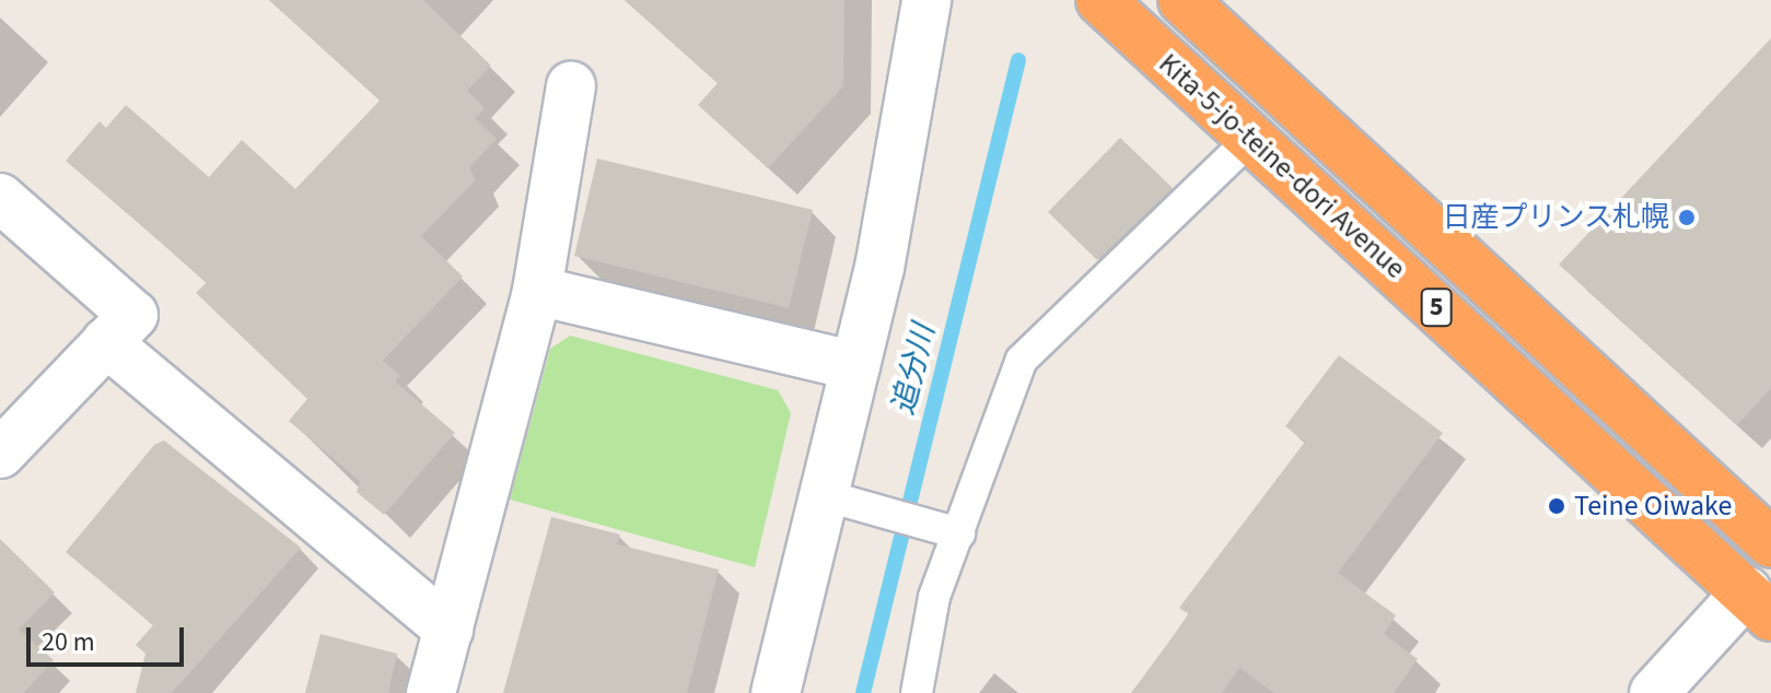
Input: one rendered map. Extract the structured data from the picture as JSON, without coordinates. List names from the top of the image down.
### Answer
{
  "streets": {
    "highway": ["Kita-5-jo-teine-dori Avenue", "5"]
  },
  "water": ["追分川"],
  "places": ["日産プリンス札幌", "Teine Oiwake"],
  "scale_bar": "20 m"
}
